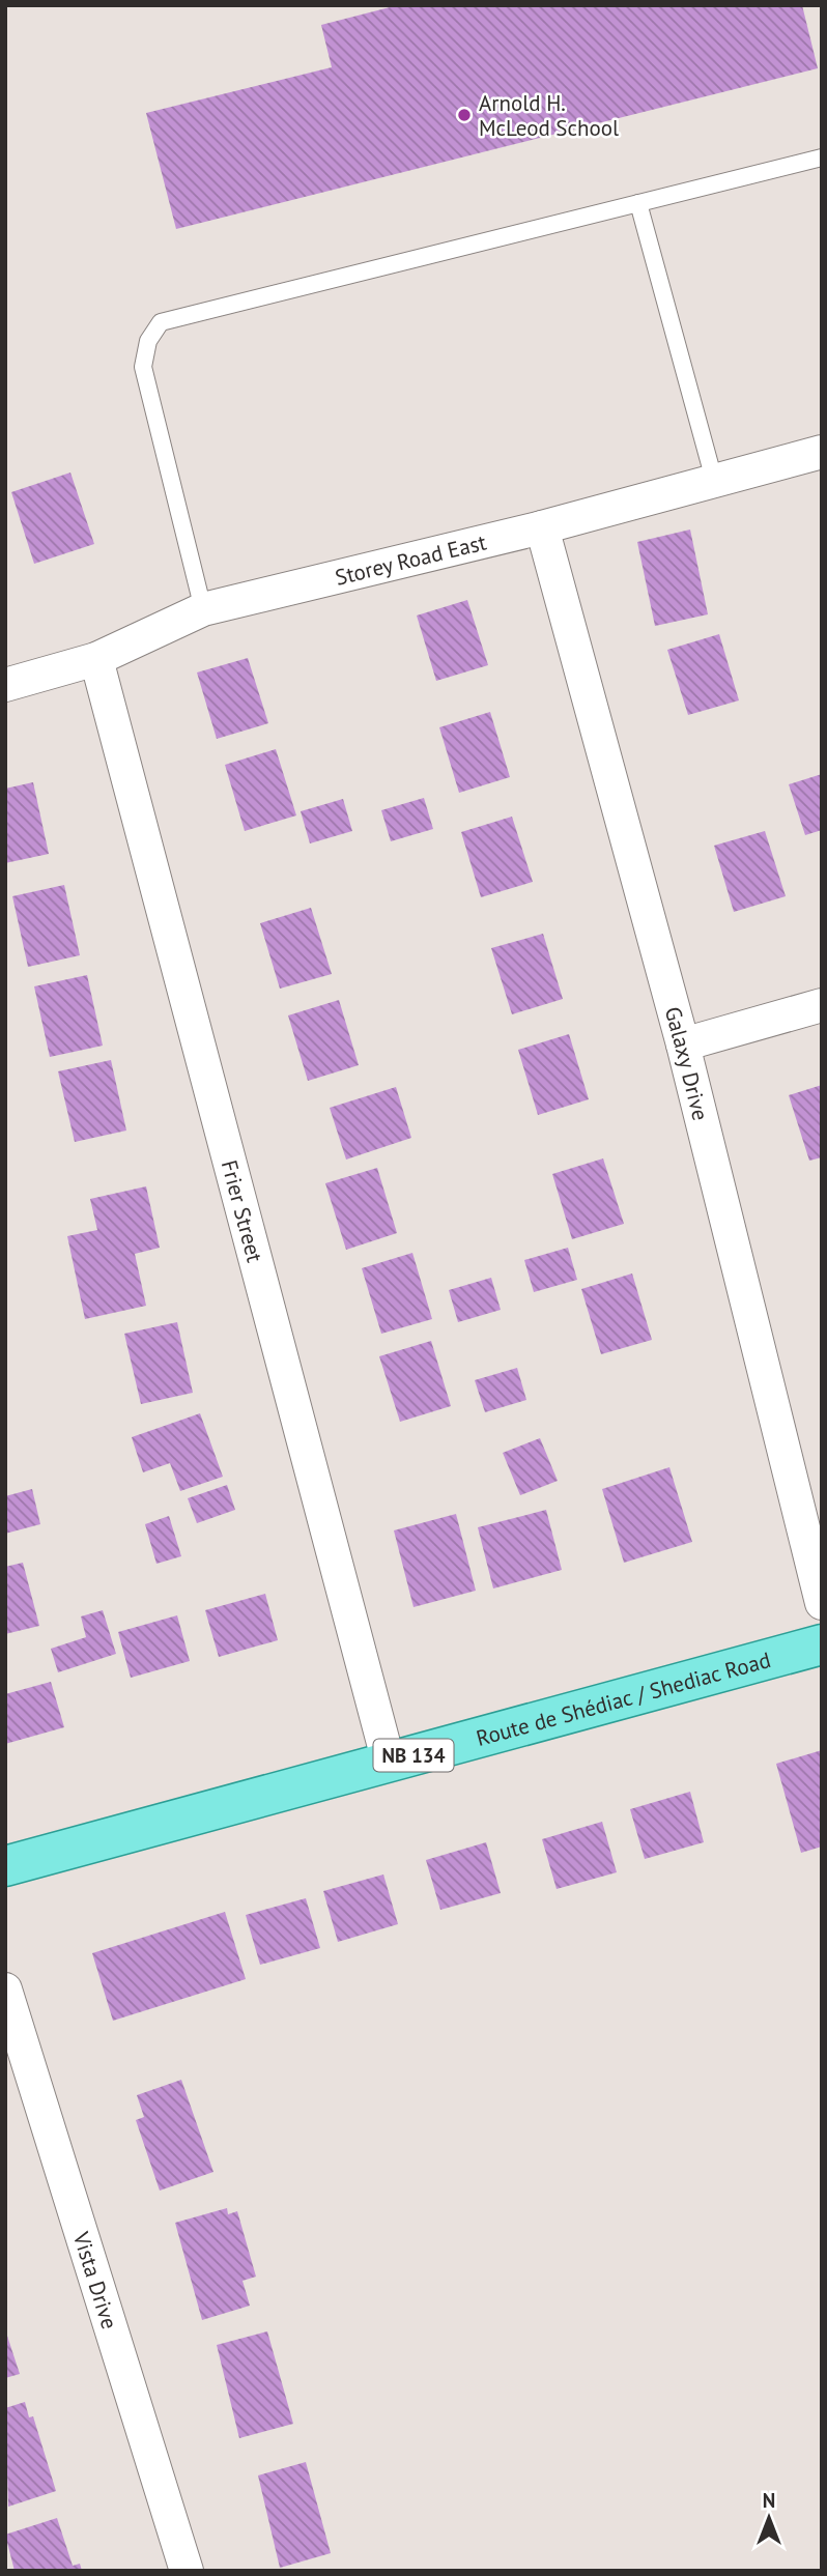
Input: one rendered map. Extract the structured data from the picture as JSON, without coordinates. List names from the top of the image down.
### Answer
{
  "streets": {
    "main road": ["Route de Shédiac / Shediac Road", "NB 134"],
    "street": [
      "Storey Road East",
      "Galaxy Drive",
      "Frier Street",
      "Vista Drive"
    ]
  },
  "crossings": [
    ["Storey Road East", "Galaxy Drive"],
    ["Storey Road East", "Frier Street"],
    ["Frier Street", "Route de Shédiac / Shediac Road"]
  ],
  "places": ["Arnold H. McLeod School"],
  "north": "top"
}
